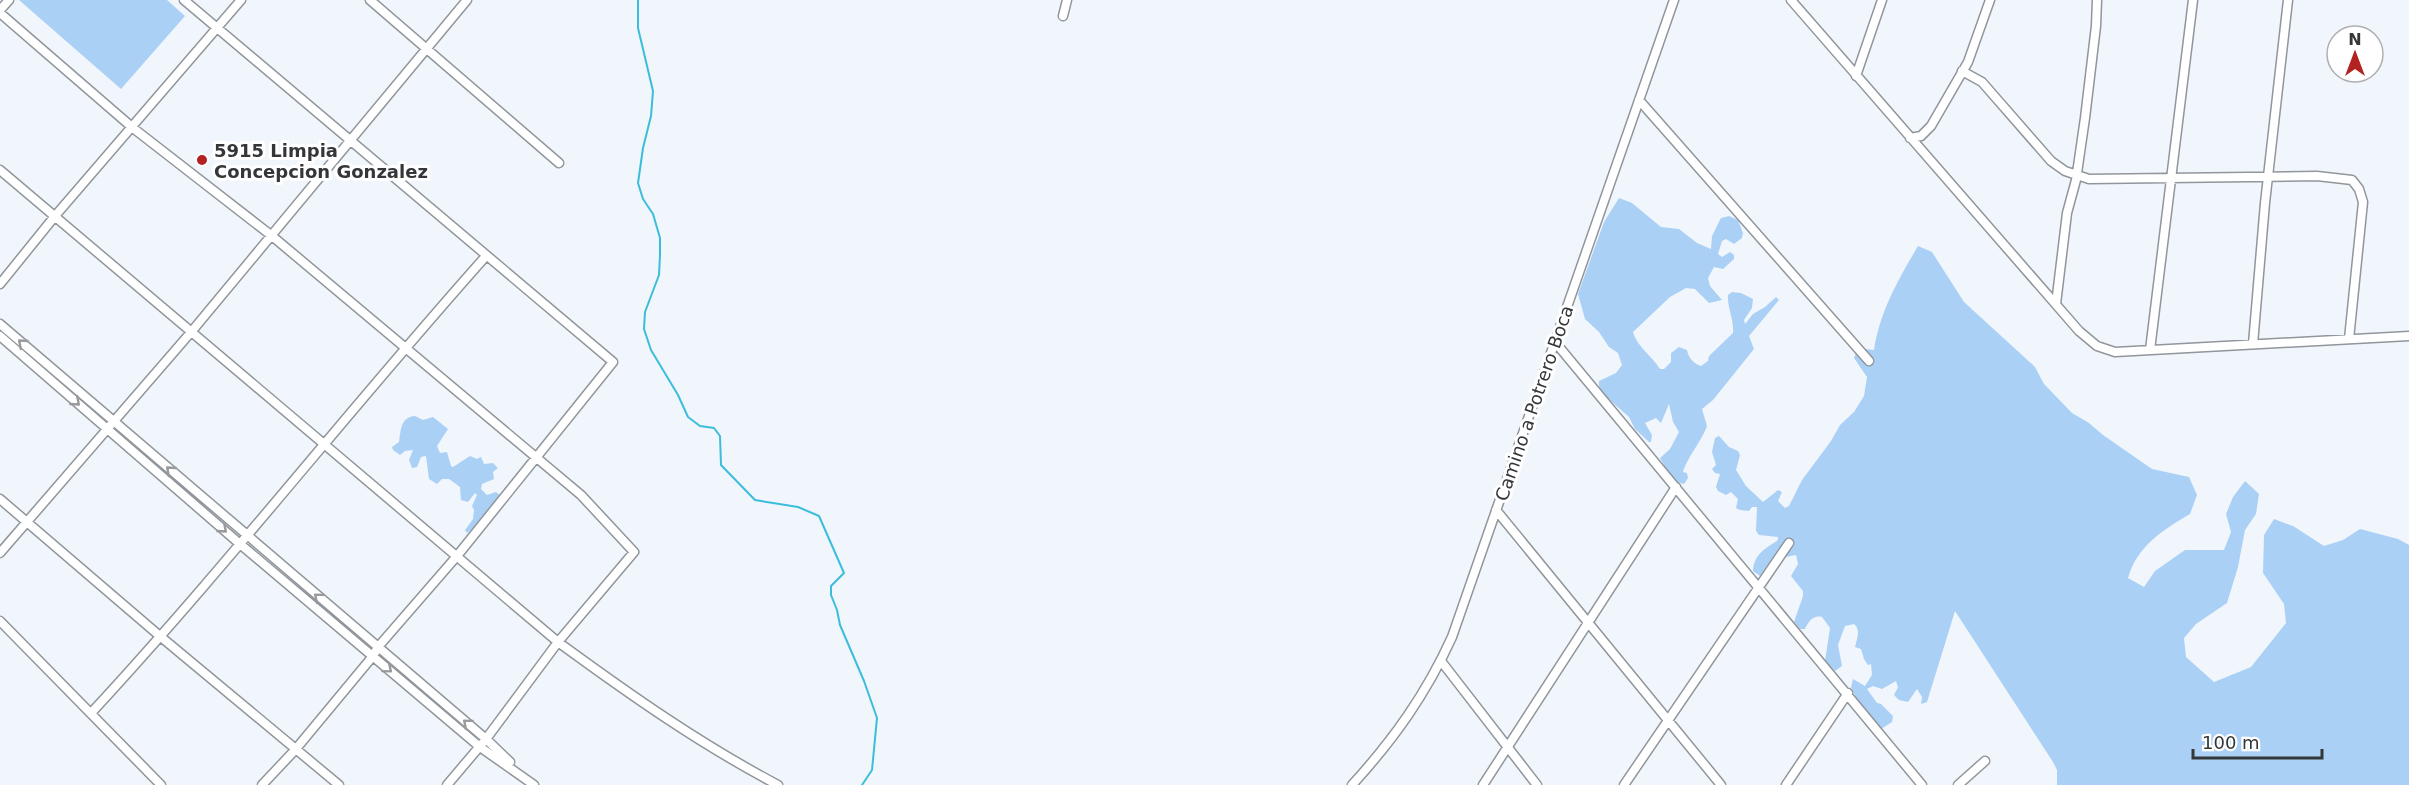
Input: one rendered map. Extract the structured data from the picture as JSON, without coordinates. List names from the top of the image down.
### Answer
{
  "streets": {
    "street": ["Camino a Potrero Boca"]
  },
  "places": ["5915 Limpia Concepcion Gonzalez"],
  "scale_bar": "100 m",
  "north": "top"
}
